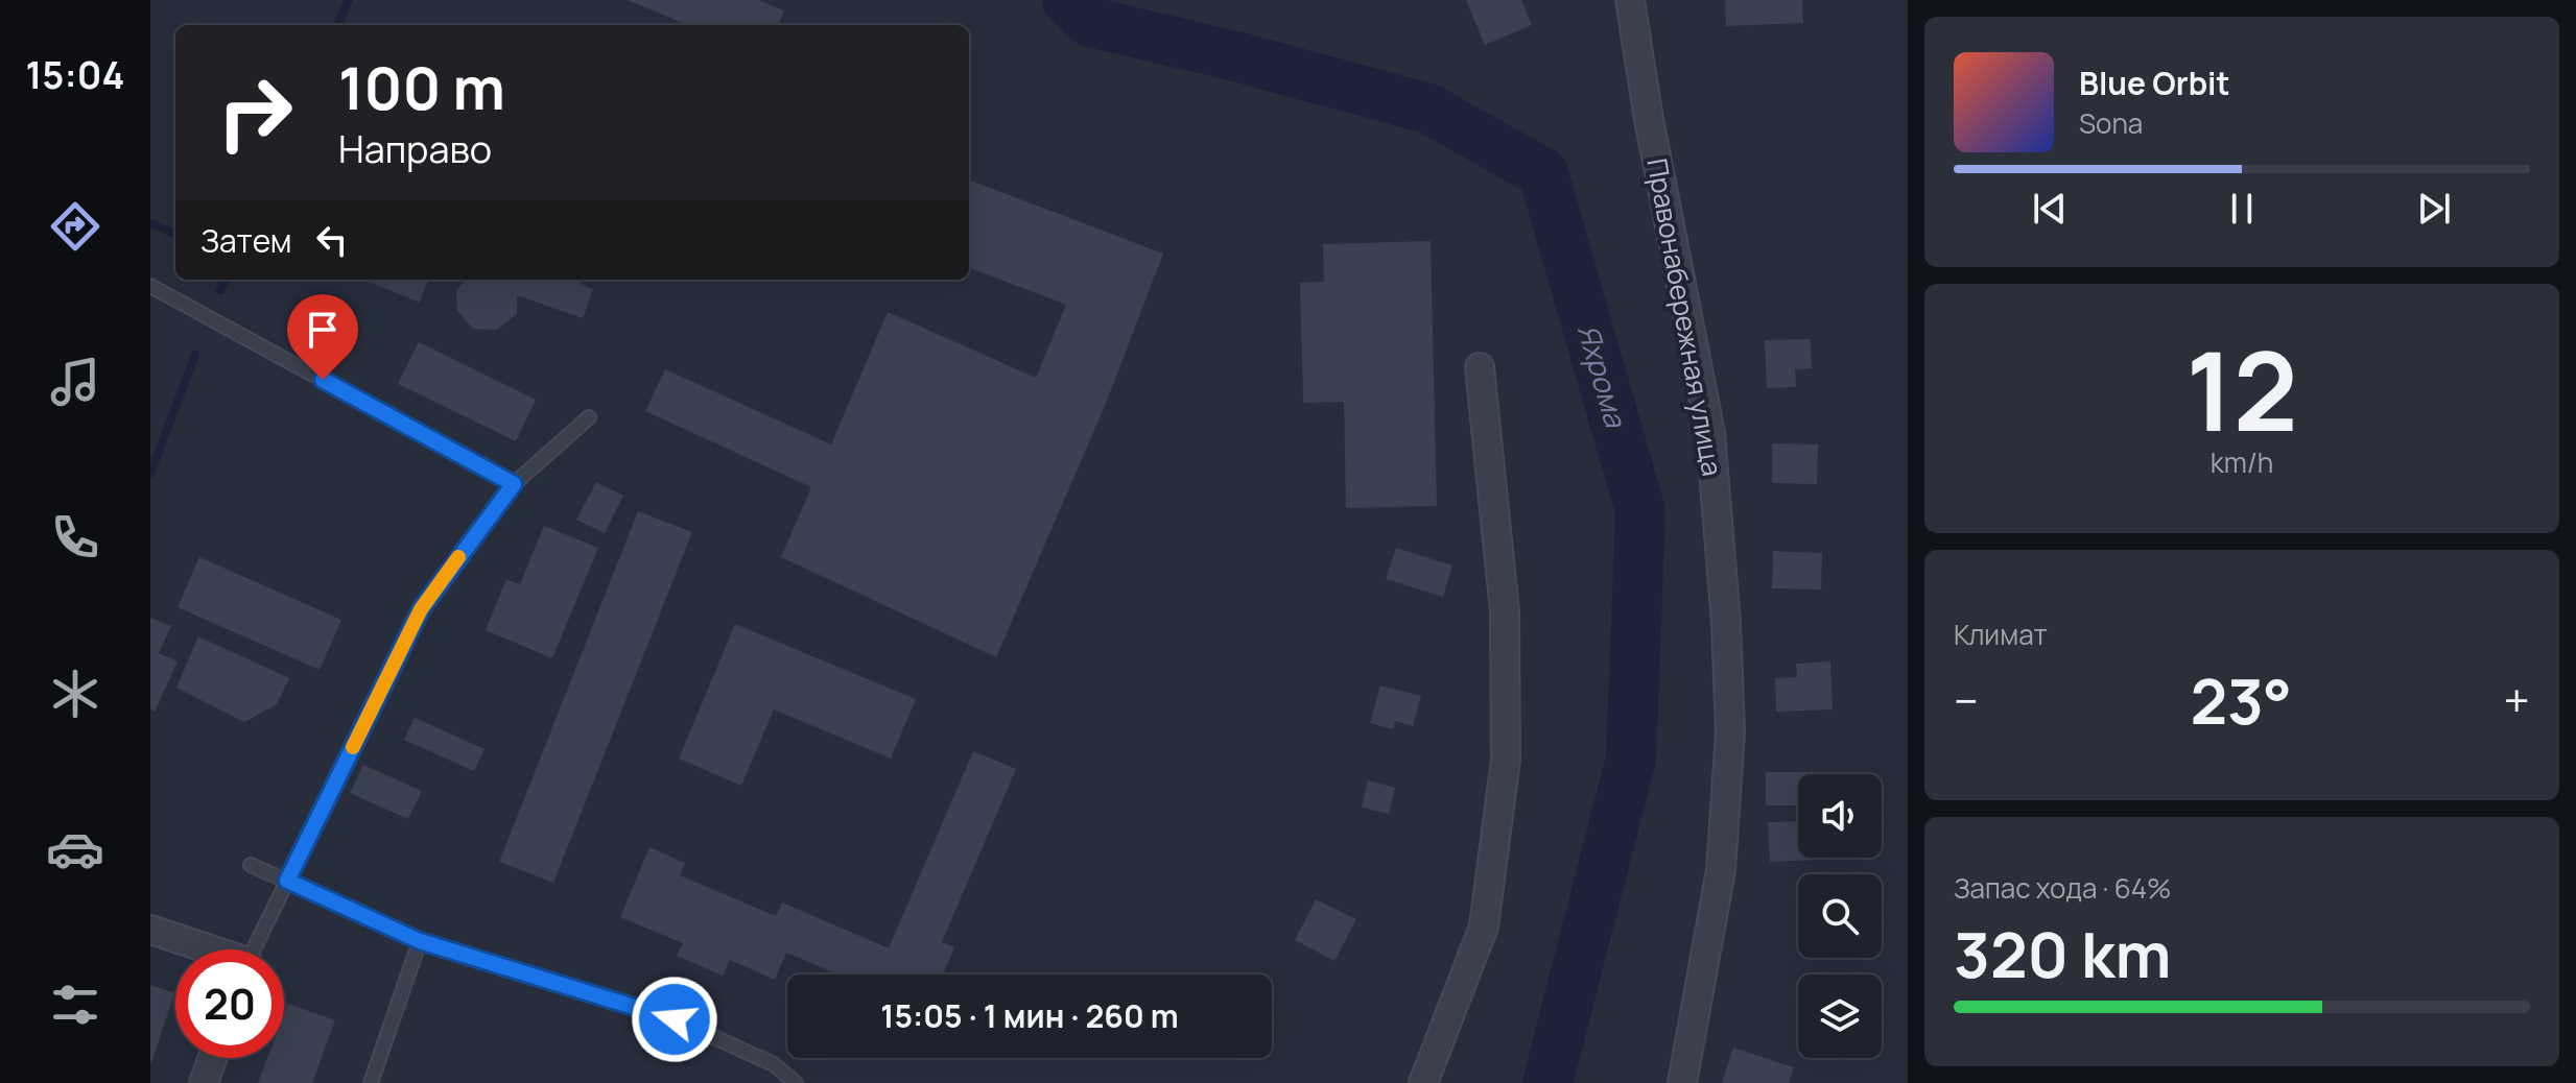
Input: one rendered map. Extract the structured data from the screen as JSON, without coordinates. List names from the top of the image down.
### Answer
{
  "streets": {
    "street": ["Правонабережная улица"]
  },
  "water": ["Яхрома"],
  "page": {
    "tabs": "15:04",
    "turn": ["100 m", "Направо"],
    "song": ["Blue Orbit", "Sona"],
    "then": "Затем",
    "tile": [
      ["12", "km/h"],
      "Климат",
      ["Запас хода · 64%", "320 km"]
    ],
    "heat": ["−", "23°", "+"],
    "limit": "20",
    "trip": "15:05 · 1 мин · 260 m"
  }
}
